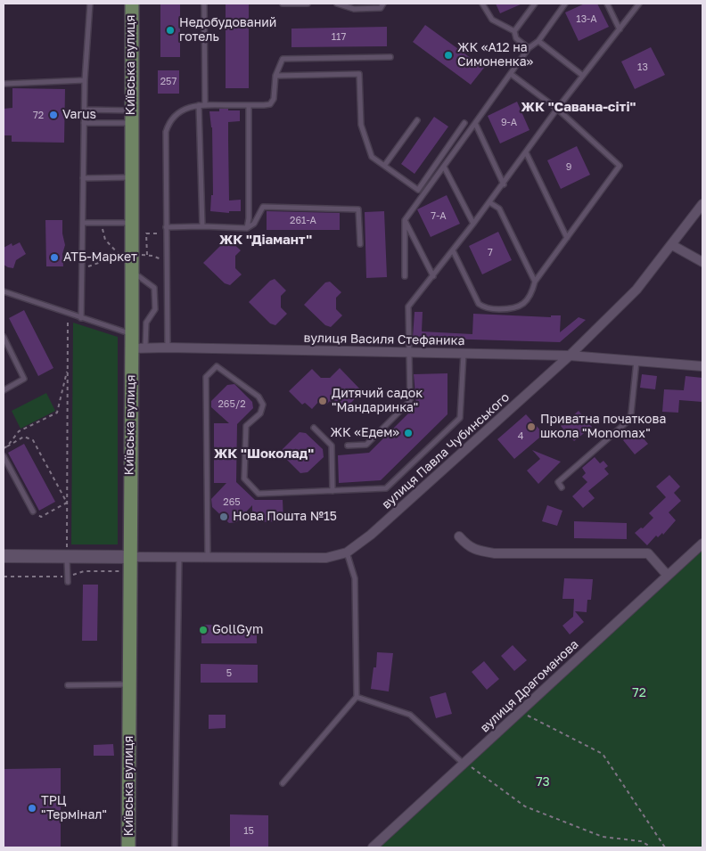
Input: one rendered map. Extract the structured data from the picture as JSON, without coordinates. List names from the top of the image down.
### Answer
{
  "streets": {
    "main road": ["Київська вулиця"],
    "street": ["вулиця Василя Стефаника", "вулиця Павла Чубинського", "вулиця Драгоманова"]
  },
  "crossings": [
    ["Київська вулиця", "вулиця Василя Стефаника"],
    ["Київська вулиця", "вулиця Павла Чубинського"],
    ["вулиця Василя Стефаника", "вулиця Павла Чубинського"]
  ],
  "districts": ["ЖК \"Савана-сіті\"", "ЖК \"Діамант\"", "ЖК \"Шоколад\""],
  "parks": ["72", "73"],
  "places": [
    "Недобудований готель",
    "ЖК «А12 на Симоненка»",
    "Varus",
    "АТБ-Маркет",
    "Дитячий садок \"Мандаринка\"",
    "Приватна початкова школа \"Monomax\"",
    "ЖК «Едем»",
    "Нова Пошта №15",
    "GollGym",
    "ТРЦ \"Термінал\""
  ],
  "house_numbers": [
    "13-А",
    "117",
    "13",
    "257",
    "72",
    "9-А",
    "9",
    "7-А",
    "261-А",
    "7",
    "265/2",
    "4",
    "265",
    "5",
    "15"
  ]
}
